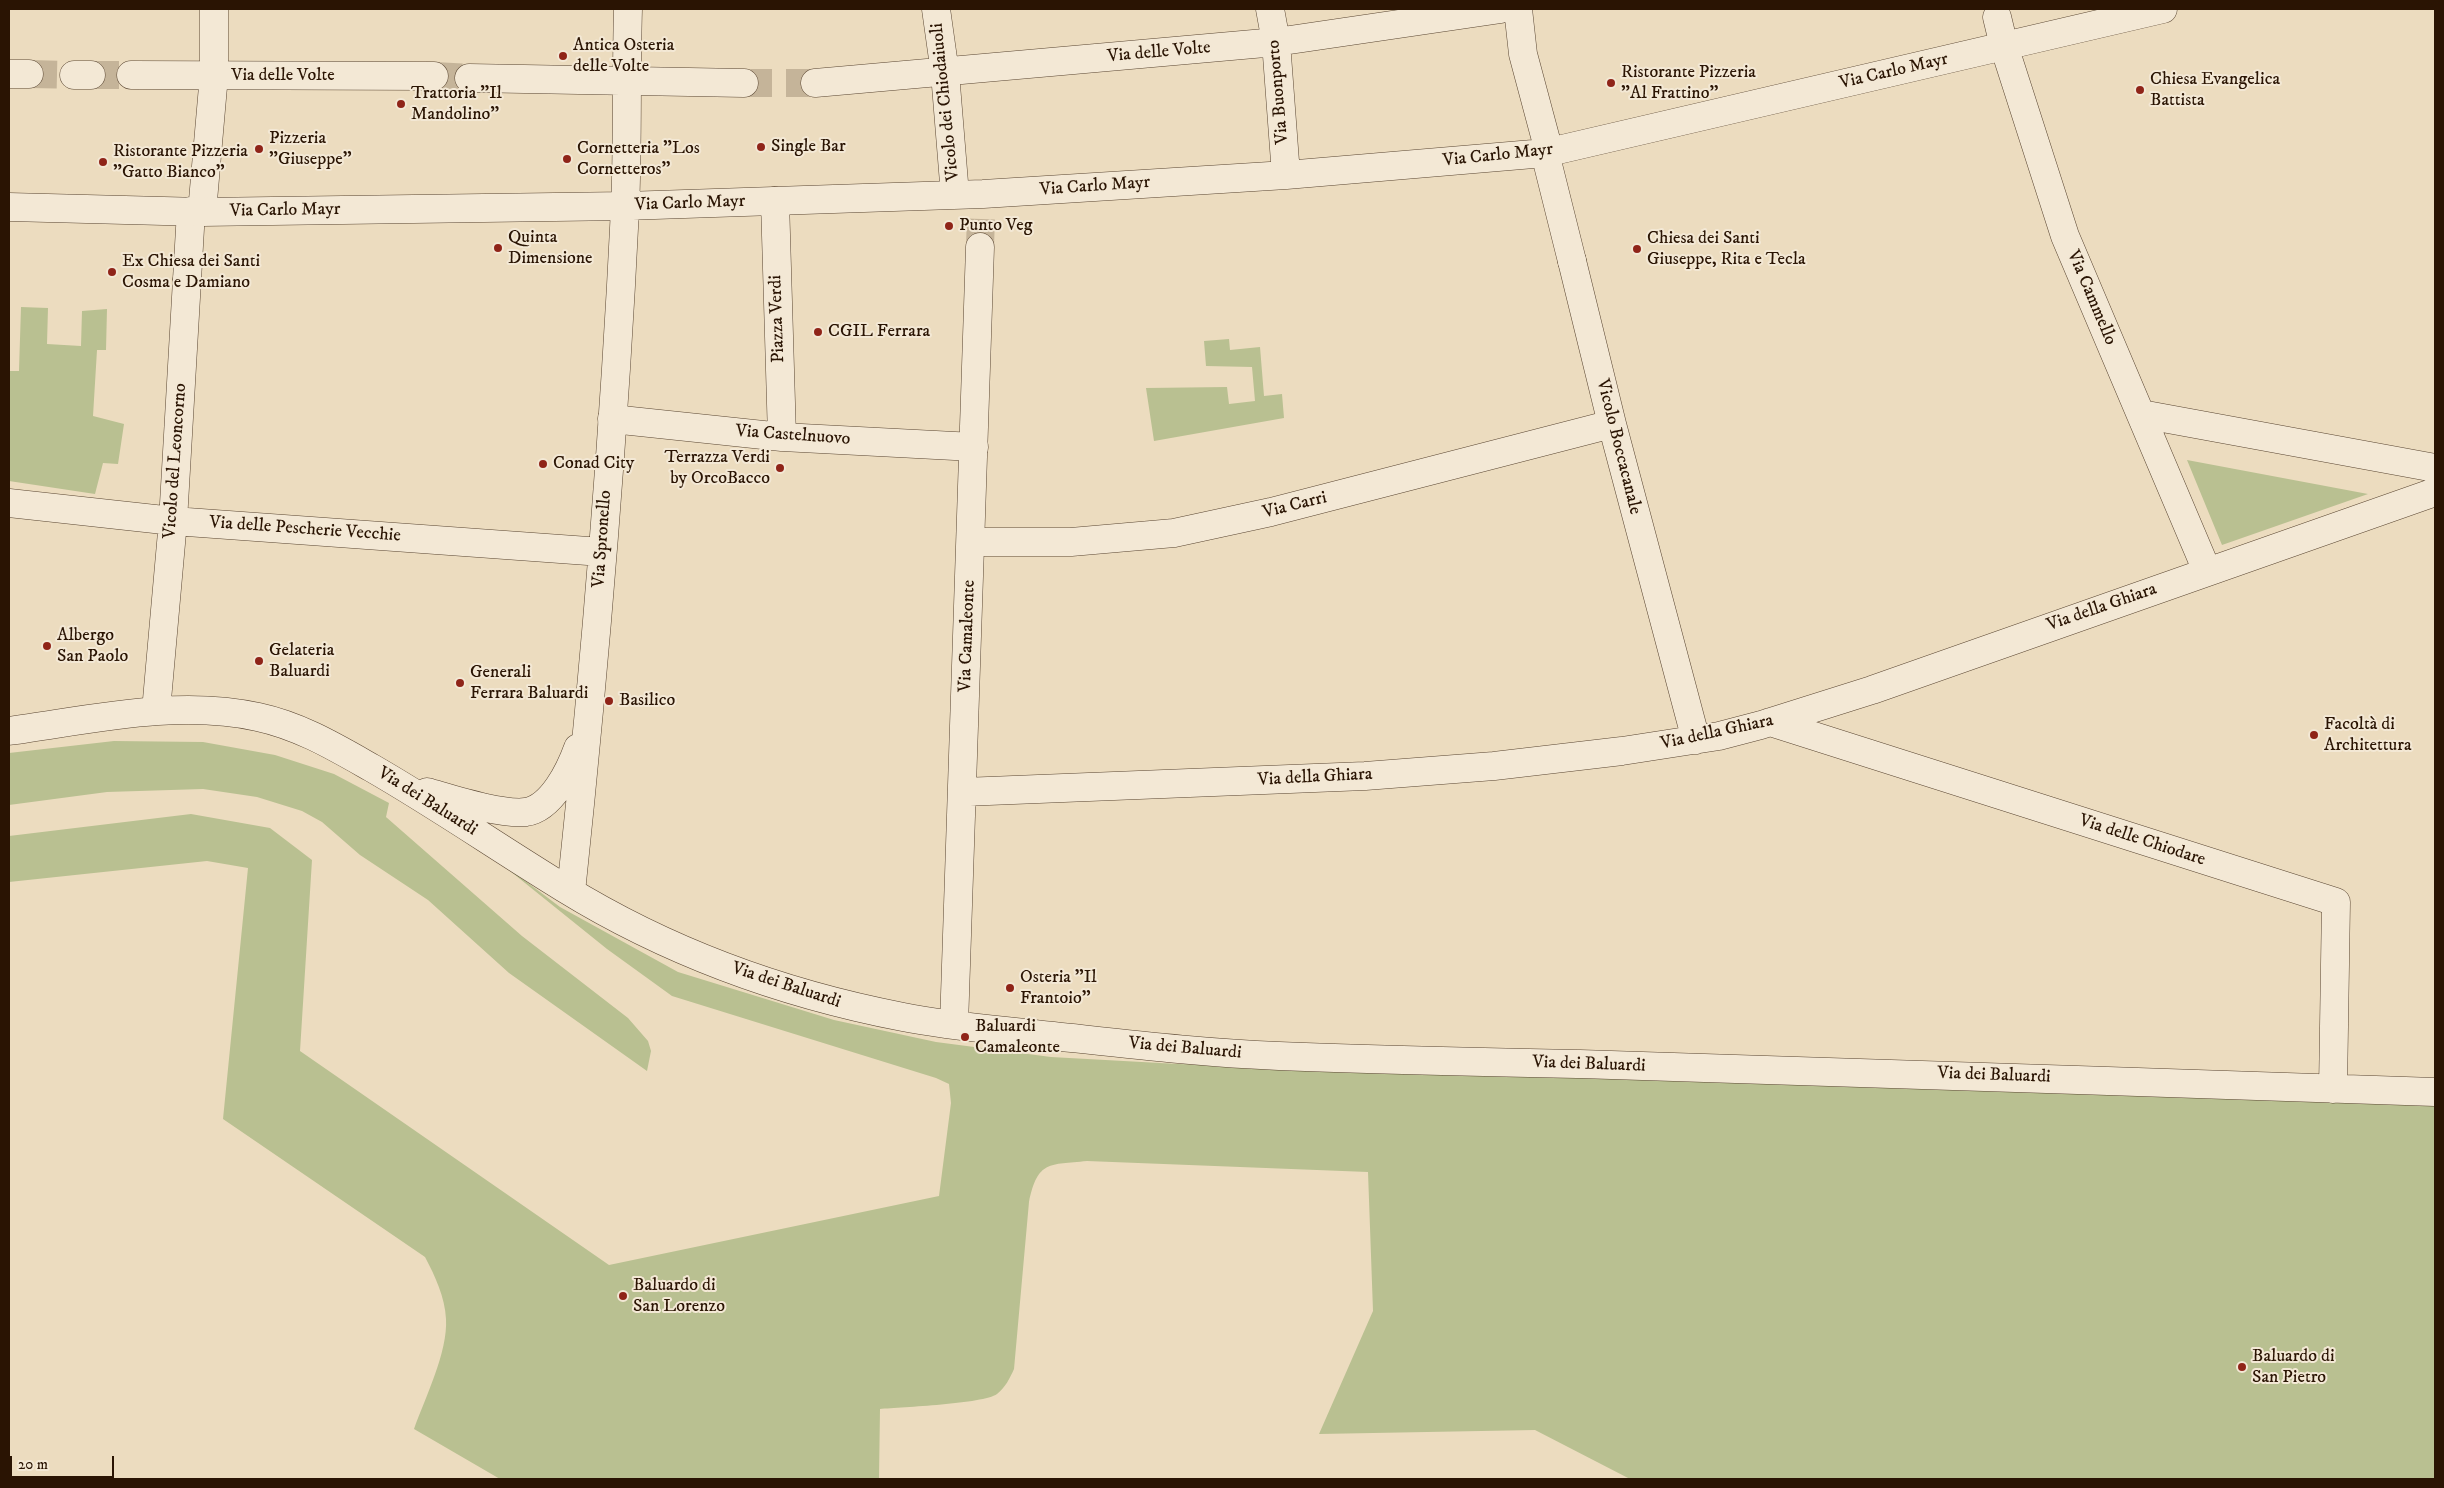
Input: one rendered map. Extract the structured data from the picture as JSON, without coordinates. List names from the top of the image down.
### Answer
{
  "streets": {
    "street": [
      "Via delle Volte",
      "Via Carlo Mayr",
      "Via Buonporto",
      "Vicolo dei Chiodaiuoli",
      "Via Cammello",
      "Piazza Verdi",
      "Via Castelnuovo",
      "Vicolo Boccacanale",
      "Vicolo del Leoncorno",
      "Via Carri",
      "Via delle Pescherie Vecchie",
      "Via Spronello",
      "Via della Ghiara",
      "Via Camaleonte",
      "Via dei Baluardi",
      "Via delle Chiodare"
    ]
  },
  "crossings": [
    ["Via delle Volte", "Via Buonporto"],
    ["Via delle Volte", "Vicolo dei Chiodaiuoli"],
    ["Via delle Volte", "Vicolo del Leoncorno"],
    ["Via Carlo Mayr", "Via Buonporto"],
    ["Via Carlo Mayr", "Vicolo dei Chiodaiuoli"],
    ["Via Carlo Mayr", "Via Cammello"],
    ["Via Carlo Mayr", "Piazza Verdi"],
    ["Via Carlo Mayr", "Vicolo Boccacanale"],
    ["Via Carlo Mayr", "Vicolo del Leoncorno"],
    ["Via Carlo Mayr", "Via Spronello"],
    ["Via Cammello", "Via della Ghiara"],
    ["Piazza Verdi", "Via Castelnuovo"],
    ["Via Castelnuovo", "Via Spronello"],
    ["Via Castelnuovo", "Via Camaleonte"],
    ["Vicolo Boccacanale", "Via Carri"],
    ["Vicolo Boccacanale", "Via della Ghiara"],
    ["Vicolo del Leoncorno", "Via delle Pescherie Vecchie"],
    ["Vicolo del Leoncorno", "Via dei Baluardi"],
    ["Via Carri", "Via Camaleonte"],
    ["Via delle Pescherie Vecchie", "Via Spronello"],
    ["Via Spronello", "Via dei Baluardi"],
    ["Via della Ghiara", "Via Camaleonte"],
    ["Via della Ghiara", "Via delle Chiodare"],
    ["Via Camaleonte", "Via dei Baluardi"],
    ["Via dei Baluardi", "Via delle Chiodare"]
  ],
  "places": [
    "Antica Osteria delle Volte",
    "Ristorante Pizzeria \"Al Frattino\"",
    "Chiesa Evangelica Battista",
    "Trattoria \"Il Mandolino\"",
    "Single Bar",
    "Pizzeria \"Giuseppe\"",
    "Cornetteria \"Los Cornetteros\"",
    "Ristorante Pizzeria \"Gatto Bianco\"",
    "Punto Veg",
    "Quinta Dimensione",
    "Chiesa dei Santi Giuseppe, Rita e Tecla",
    "Ex Chiesa dei Santi Cosma e Damiano",
    "CGIL Ferrara",
    "Conad City",
    "Terrazza Verdi by OrcoBacco",
    "Albergo San Paolo",
    "Gelateria Baluardi",
    "Generali Ferrara Baluardi",
    "Basilico",
    "Facoltà di Architettura",
    "Osteria \"Il Frantoio\"",
    "Baluardi Camaleonte",
    "Baluardo di San Lorenzo",
    "Baluardo di San Pietro"
  ],
  "scale_bar": "20 m"
}
